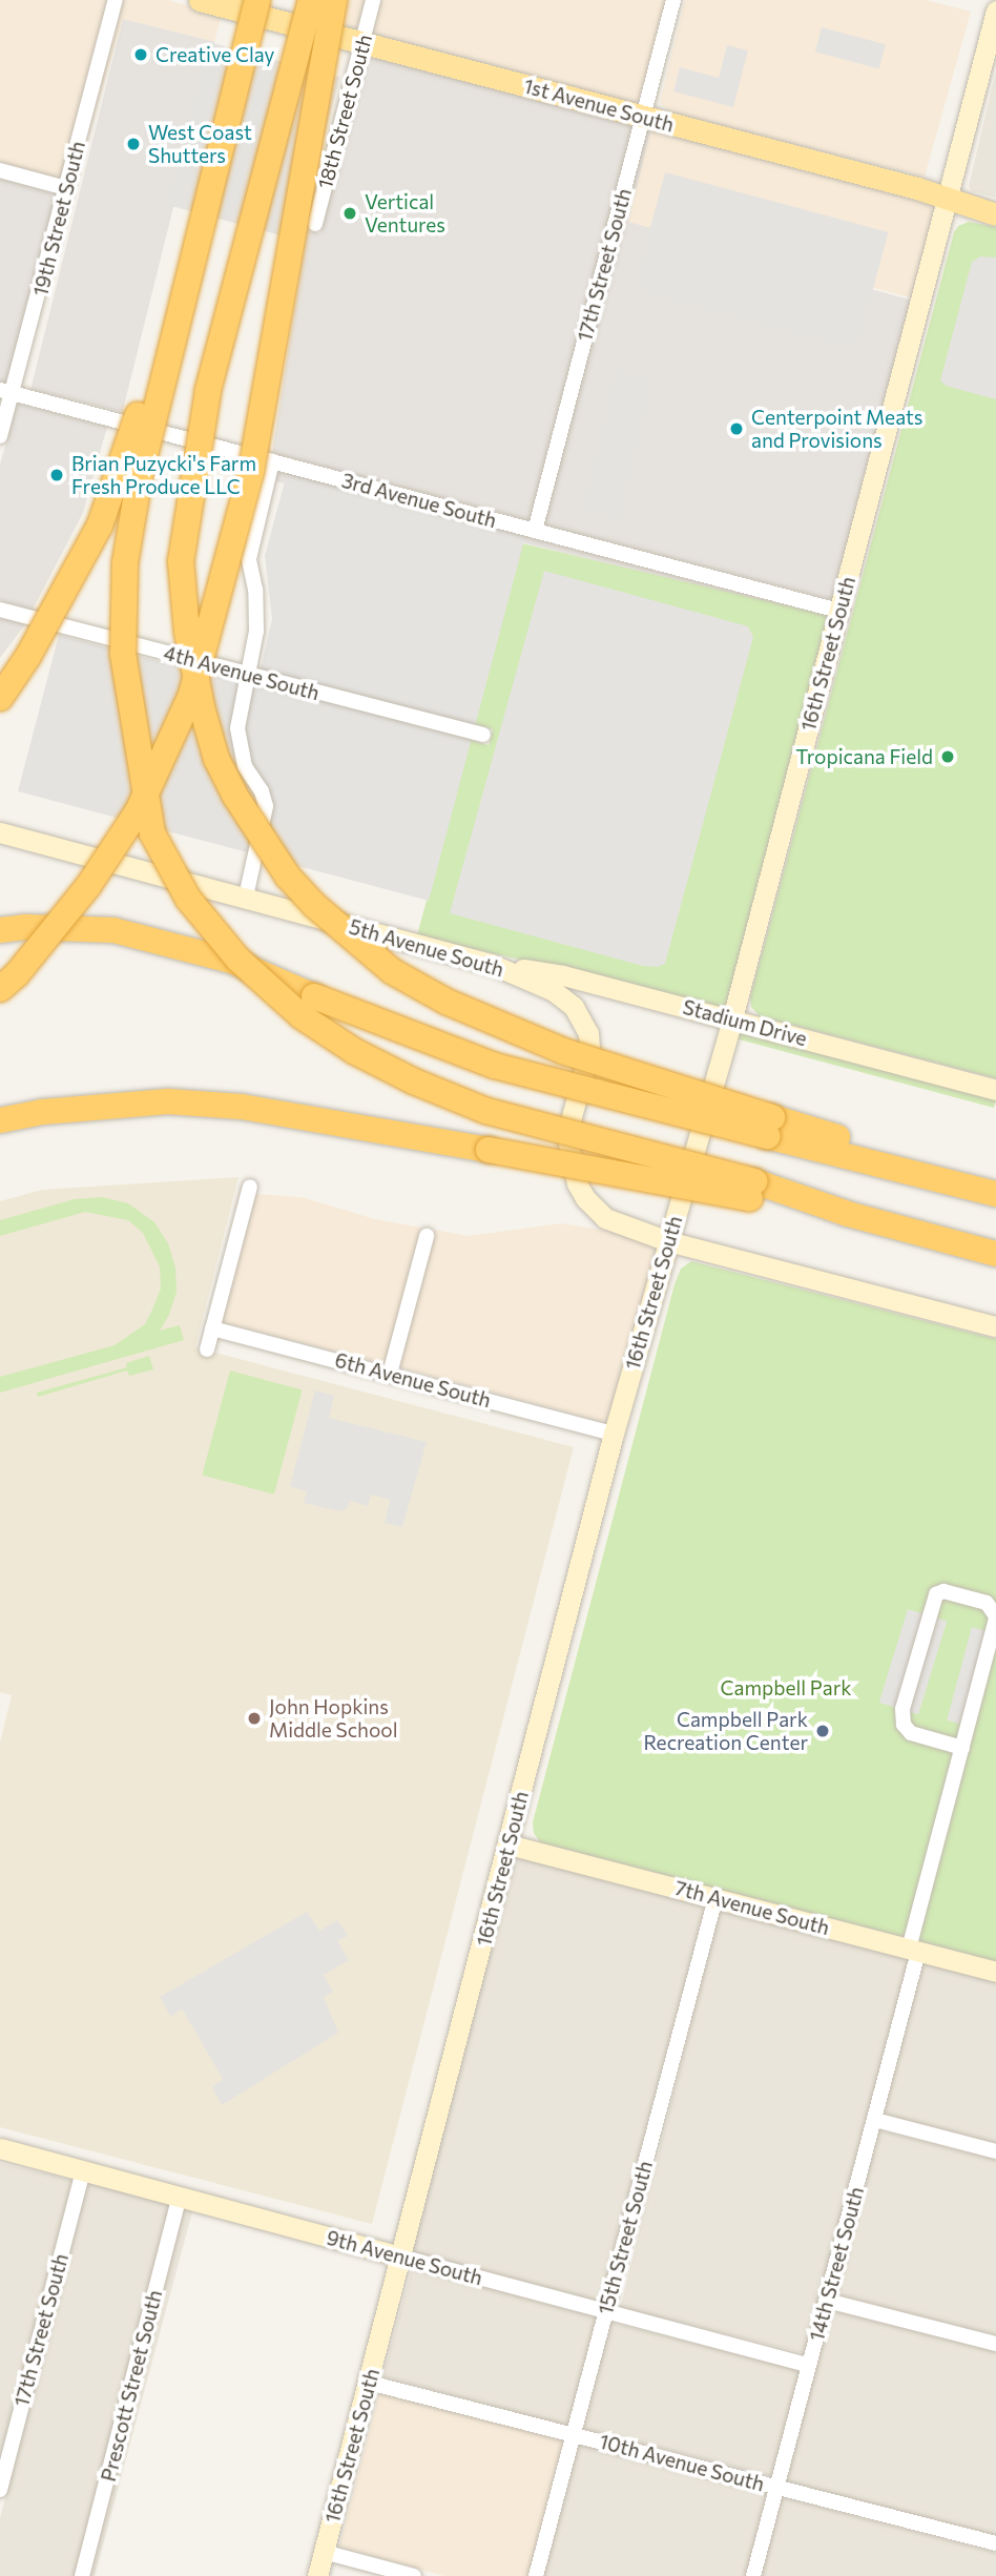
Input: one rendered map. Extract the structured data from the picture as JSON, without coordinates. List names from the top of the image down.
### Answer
{
  "streets": {
    "main road": ["1st Avenue South"],
    "street": [
      "18th Street South",
      "19th Street South",
      "17th Street South",
      "3rd Avenue South",
      "16th Street South",
      "4th Avenue South",
      "5th Avenue South",
      "Stadium Drive",
      "6th Avenue South",
      "7th Avenue South",
      "15th Street South",
      "9th Avenue South",
      "14th Street South",
      "Prescott Street South",
      "10th Avenue South"
    ]
  },
  "crossings": [
    ["1st Avenue South", "18th Street South"],
    ["1st Avenue South", "17th Street South"],
    ["1st Avenue South", "16th Street South"],
    ["19th Street South", "3rd Avenue South"],
    ["17th Street South", "3rd Avenue South"],
    ["17th Street South", "9th Avenue South"],
    ["3rd Avenue South", "16th Street South"],
    ["16th Street South", "5th Avenue South"],
    ["16th Street South", "Stadium Drive"],
    ["16th Street South", "6th Avenue South"],
    ["16th Street South", "7th Avenue South"],
    ["16th Street South", "9th Avenue South"],
    ["16th Street South", "10th Avenue South"],
    ["5th Avenue South", "Stadium Drive"],
    ["7th Avenue South", "15th Street South"],
    ["7th Avenue South", "14th Street South"],
    ["15th Street South", "9th Avenue South"],
    ["15th Street South", "10th Avenue South"],
    ["9th Avenue South", "14th Street South"],
    ["9th Avenue South", "Prescott Street South"],
    ["14th Street South", "10th Avenue South"]
  ],
  "parks": ["Campbell Park"],
  "places": [
    "Creative Clay",
    "West Coast Shutters",
    "Vertical Ventures",
    "Centerpoint Meats and Provisions",
    "Brian Puzycki's Farm Fresh Produce LLC",
    "Tropicana Field",
    "John Hopkins Middle School",
    "Campbell Park Recreation Center"
  ]
}
